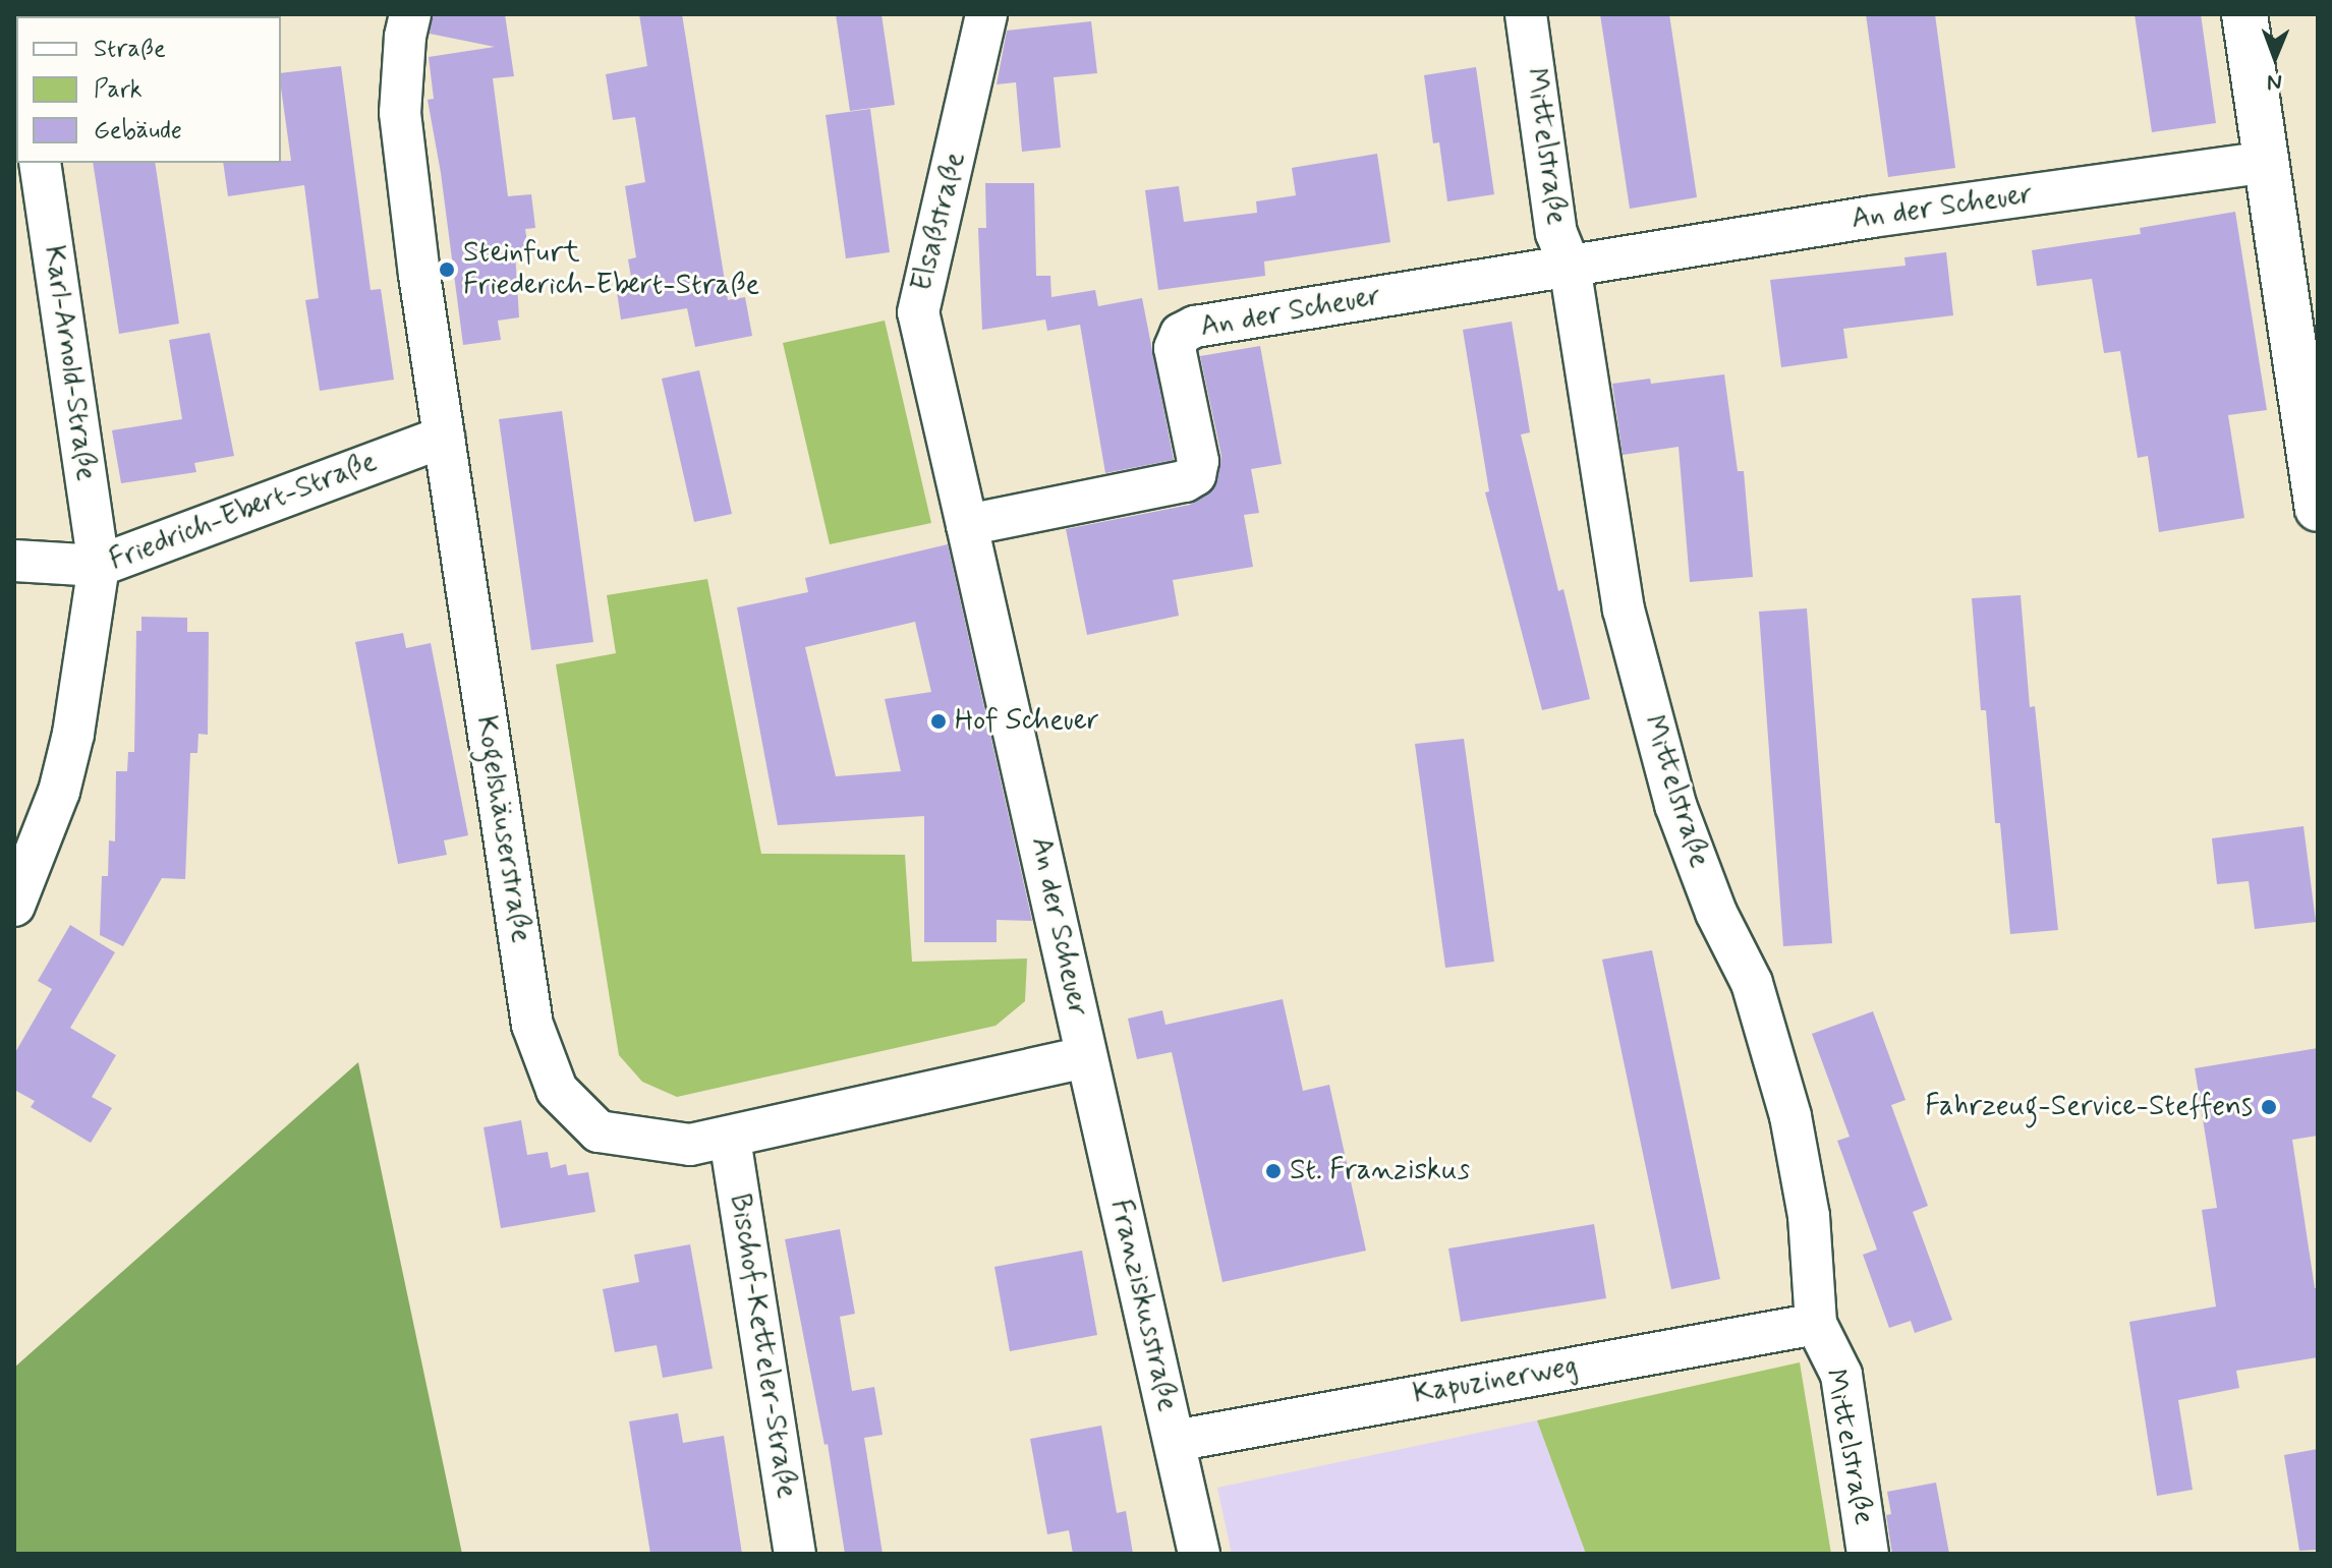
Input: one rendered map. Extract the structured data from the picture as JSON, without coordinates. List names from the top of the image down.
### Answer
{
  "streets": {
    "street": [
      "Mittelstraße",
      "An der Scheuer",
      "Elsaßstraße",
      "Karl-Arnold-Straße",
      "Friedrich-Ebert-Straße",
      "Kogelshäuserstraße",
      "Franziskusstraße",
      "Bischof-Ketteler-Straße",
      "Kapuzinerweg"
    ]
  },
  "crossings": [
    ["Mittelstraße", "An der Scheuer"],
    ["Mittelstraße", "Kapuzinerweg"],
    ["An der Scheuer", "Elsaßstraße"],
    ["An der Scheuer", "Kogelshäuserstraße"],
    ["An der Scheuer", "Franziskusstraße"],
    ["Karl-Arnold-Straße", "Friedrich-Ebert-Straße"],
    ["Friedrich-Ebert-Straße", "Kogelshäuserstraße"],
    ["Kogelshäuserstraße", "Franziskusstraße"],
    ["Kogelshäuserstraße", "Bischof-Ketteler-Straße"],
    ["Franziskusstraße", "Kapuzinerweg"]
  ],
  "places": [
    "Steinfurt Friederich-Ebert-Straße",
    "Hof Scheuer",
    "Fahrzeug-Service-Steffens",
    "St. Franziskus"
  ],
  "legend": ["Straße", "Park", "Gebäude"],
  "north": "bottom"
}
